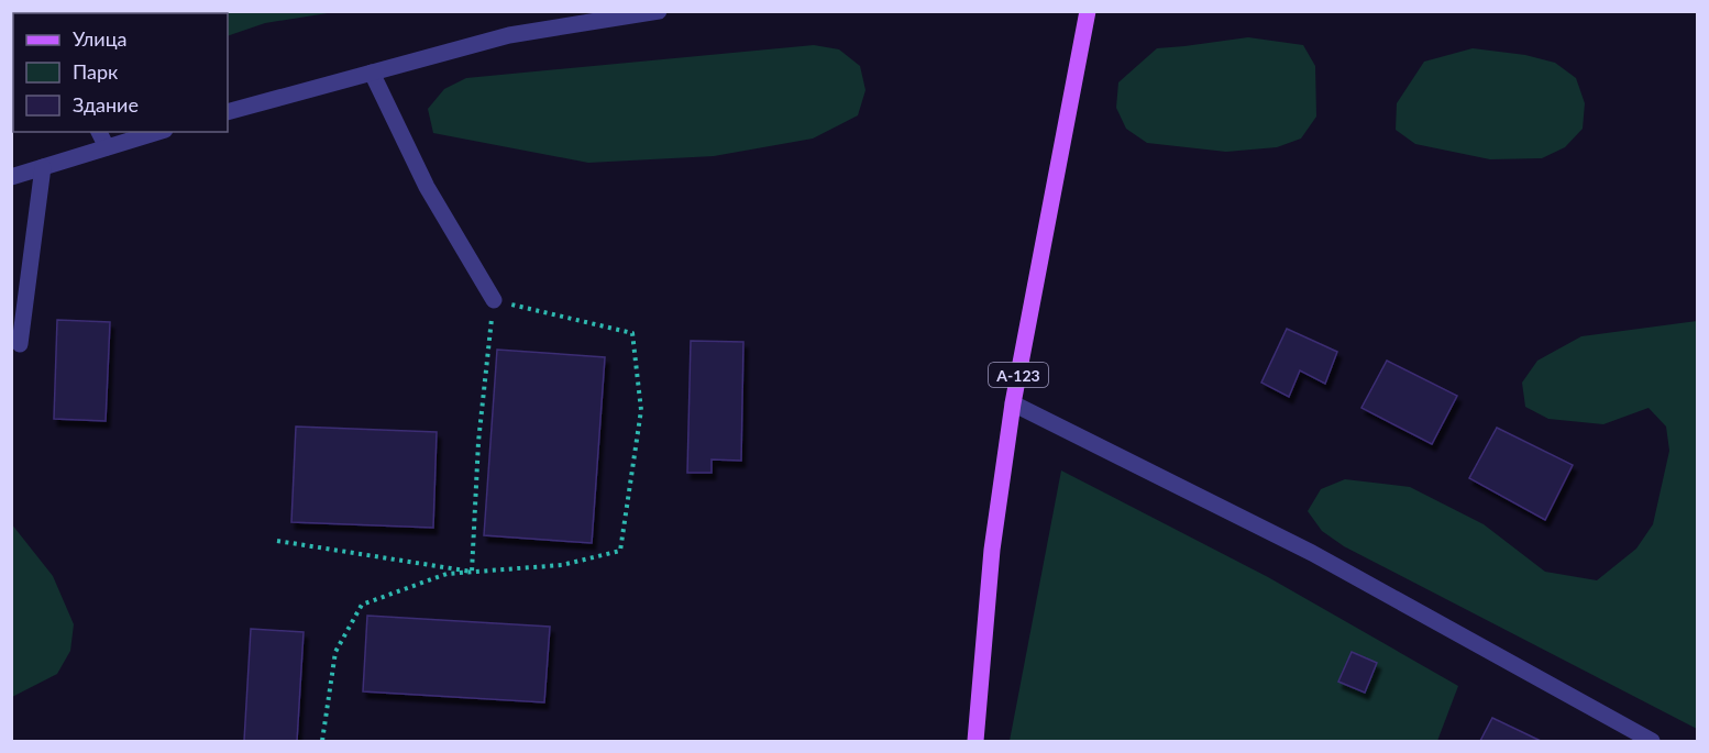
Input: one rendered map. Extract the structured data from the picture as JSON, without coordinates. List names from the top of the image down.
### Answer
{
  "streets": {
    "main road": ["А-123"]
  },
  "legend": ["Улица", "Парк", "Здание"]
}
